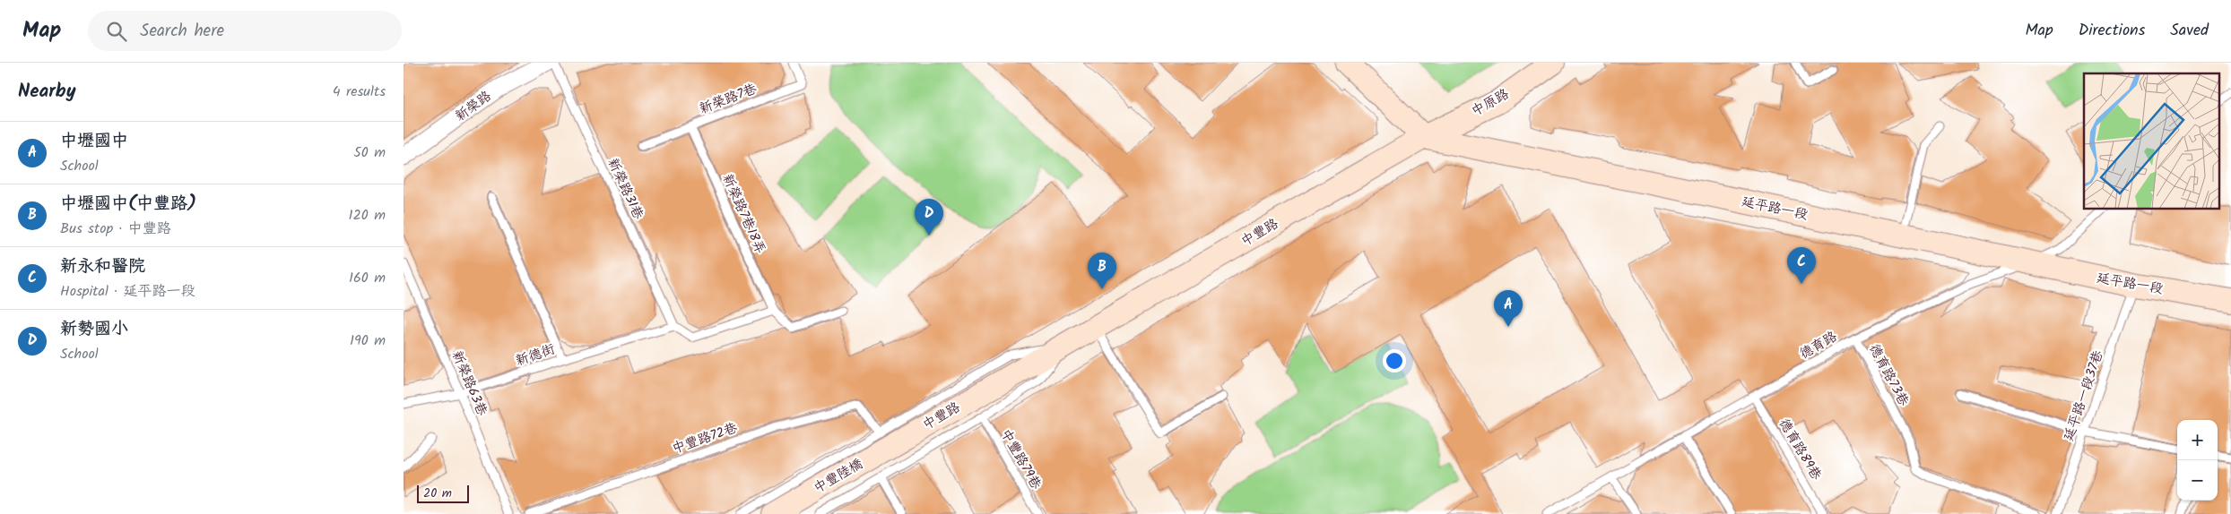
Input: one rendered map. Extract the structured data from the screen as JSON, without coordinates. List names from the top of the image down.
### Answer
{
  "streets": {
    "main road": [
      "中原路",
      "延平路一段",
      "中豐路",
      "中豐陸橋"
    ],
    "street": ["新榮路"],
    "lane": [
      "新榮路7巷",
      "新榮路31巷",
      "新榮路7巷18弄",
      "德育路",
      "新德街",
      "德育路73巷",
      "新榮路63巷",
      "延平路一段37巷",
      "中豐路72巷",
      "德育路89巷",
      "中豐路79巷"
    ]
  },
  "crossings": [
    ["新榮路7巷", "新榮路7巷18弄"],
    ["中原路", "延平路一段"],
    ["中原路", "中豐路"],
    ["新榮路31巷", "新德街"],
    ["延平路一段", "中豐路"],
    ["延平路一段", "德育路"],
    ["延平路一段", "延平路一段37巷"],
    ["中豐路", "中豐路72巷"],
    ["中豐路", "中豐陸橋"],
    ["德育路", "德育路73巷"],
    ["德育路", "德育路89巷"],
    ["新德街", "新榮路63巷"],
    ["中豐路72巷", "中豐陸橋"]
  ],
  "scale_bar": "20 m",
  "page": {
    "header": "Map",
    "search": "Search here",
    "nav": ["Map", "Directions", "Saved"],
    "heading": ["Nearby", "4 results"],
    "list": [
      {
        "mark": "A",
        "name": "中壢國中",
        "note": "School",
        "value": "50 m"
      },
      {
        "mark": "B",
        "name": "中壢國中(中豐路)",
        "note": "Bus stop · 中豐路",
        "value": "120 m"
      },
      {
        "mark": "C",
        "name": "新永和醫院",
        "note": "Hospital · 延平路一段",
        "value": "160 m"
      },
      {
        "mark": "D",
        "name": "新勢國小",
        "note": "School",
        "value": "190 m"
      }
    ],
    "pins": [
      "D",
      "C",
      "B",
      "A"
    ],
    "map_buttons": ["+", "−"],
    "scale": "20 m"
  }
}
